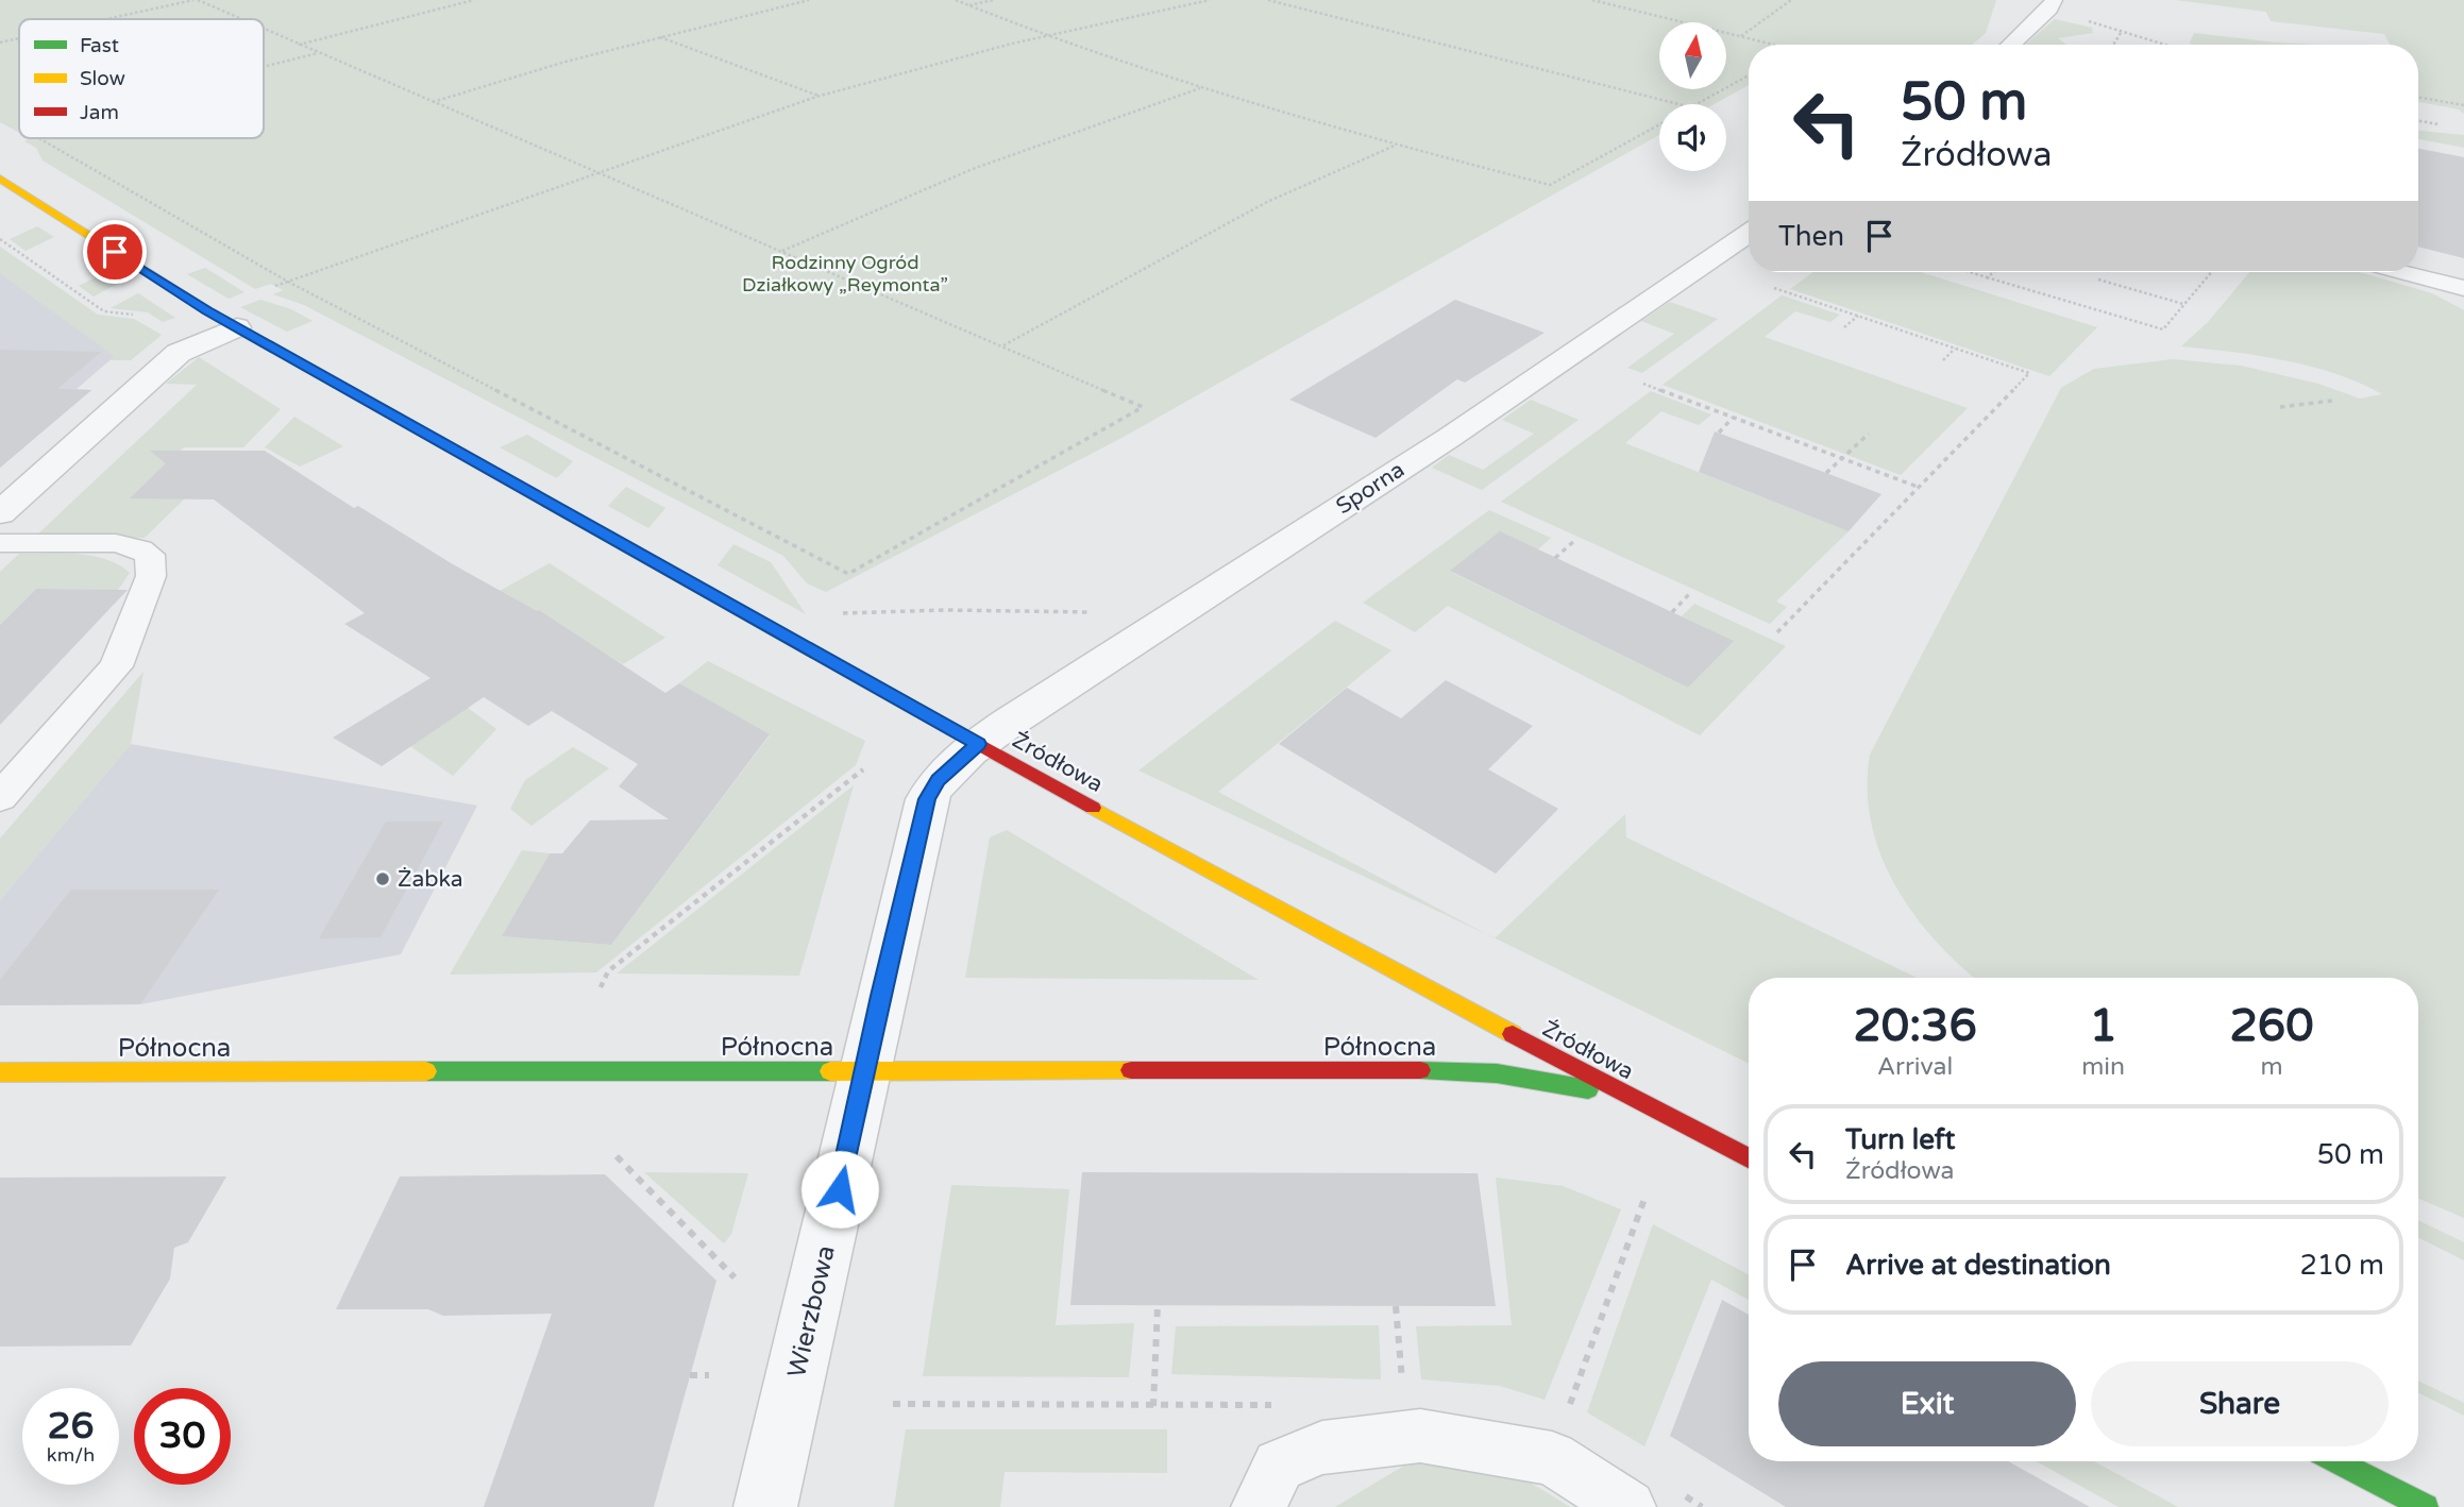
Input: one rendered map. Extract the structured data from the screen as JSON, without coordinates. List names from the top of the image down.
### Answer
{
  "streets": {
    "street": [
      "Sporna",
      "Źródłowa",
      "Północna",
      "Wierzbowa"
    ]
  },
  "crossings": [
    ["Sporna", "Źródłowa"],
    ["Sporna", "Wierzbowa"],
    ["Źródłowa", "Północna"],
    ["Źródłowa", "Wierzbowa"],
    ["Północna", "Wierzbowa"]
  ],
  "parks": ["Rodzinny Ogród Działkowy „Reymonta”"],
  "places": ["Żabka"],
  "legend": ["Fast", "Slow", "Jam"],
  "north": "top",
  "page": {
    "turn": ["50 m", "Źródłowa"],
    "then": "Then",
    "eta": [
      "20:36",
      "Arrival",
      "1",
      "min",
      "260",
      "m"
    ],
    "list": [
      {
        "name": "Turn left",
        "note": "Źródłowa",
        "value": "50 m"
      },
      {
        "name": "Arrive at destination",
        "value": "210 m"
      }
    ],
    "buttons": ["Exit", "Share"],
    "speed": "26 km/h",
    "limit": "30"
  }
}
